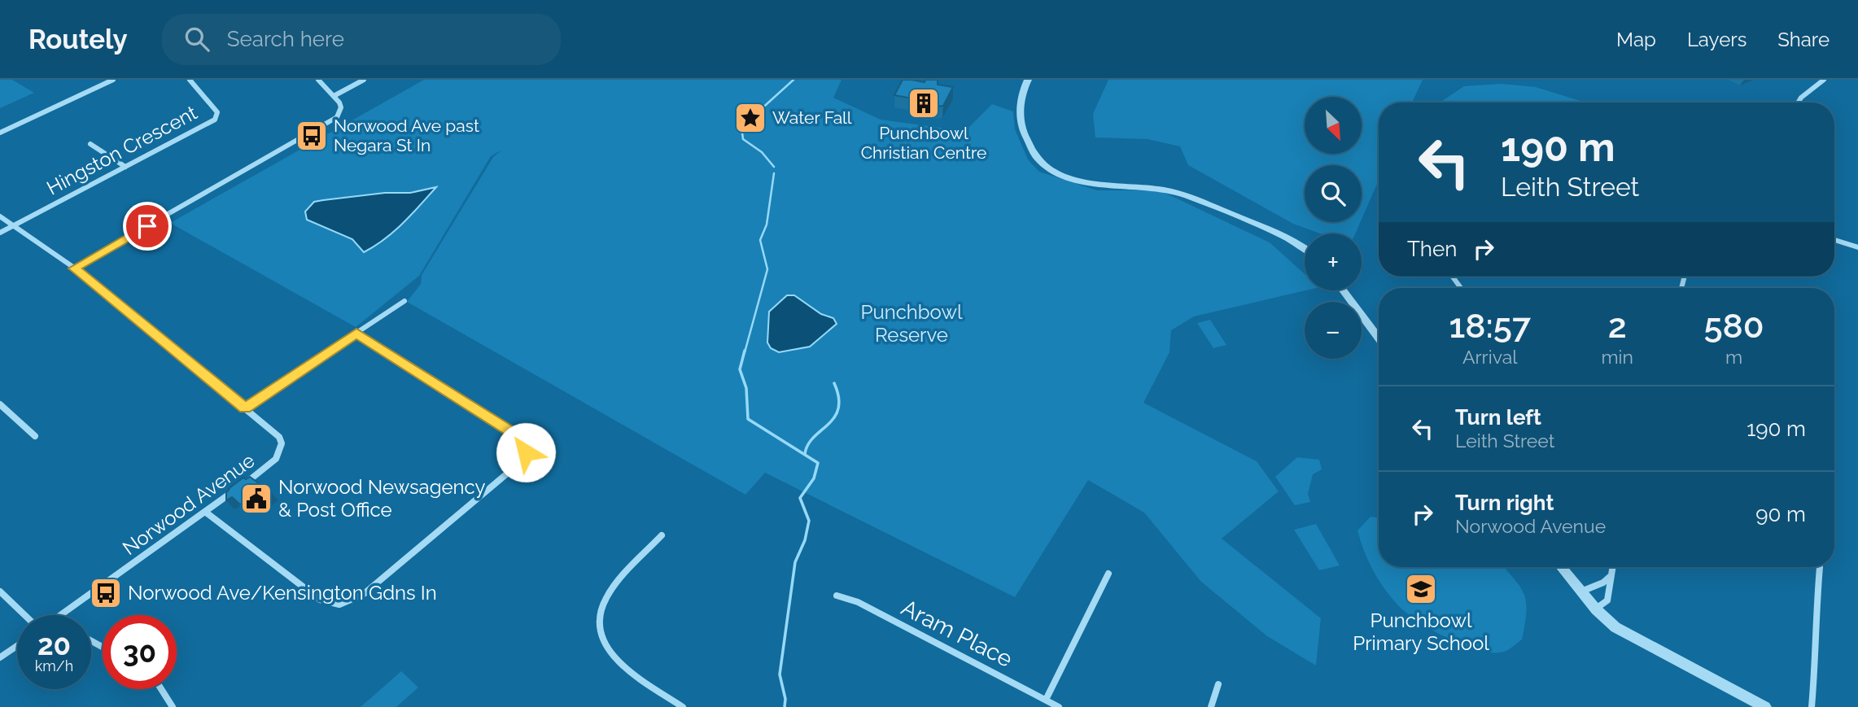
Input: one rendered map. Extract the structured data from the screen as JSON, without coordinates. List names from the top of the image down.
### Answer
{
  "streets": {
    "street": ["Hingston Crescent", "Norwood Avenue", "Aram Place"]
  },
  "crossings": [
    ["Hingston Crescent", "Norwood Avenue"]
  ],
  "parks": ["Punchbowl Reserve"],
  "places": {
    "building": ["Punchbowl Christian Centre"],
    "place": ["Water Fall"],
    "bus stop": ["Norwood Ave past Negara St In", "Norwood Ave/Kensington Gdns In"],
    "public building": ["Norwood Newsagency & Post Office"],
    "school or university": ["Punchbowl Primary School"]
  },
  "north": "bottom right",
  "page": {
    "header": "Routely",
    "search": "Search here",
    "nav": ["Map", "Layers", "Share"],
    "map_buttons": ["+", "−"],
    "turn": ["190 m", "Leith Street"],
    "then": "Then",
    "eta": [
      "18:57",
      "Arrival",
      "2",
      "min",
      "580",
      "m"
    ],
    "list": [
      {
        "name": "Turn left",
        "note": "Leith Street",
        "value": "190 m"
      },
      {
        "name": "Turn right",
        "note": "Norwood Avenue",
        "value": "90 m"
      }
    ],
    "speed": "20 km/h",
    "limit": "30"
  }
}
